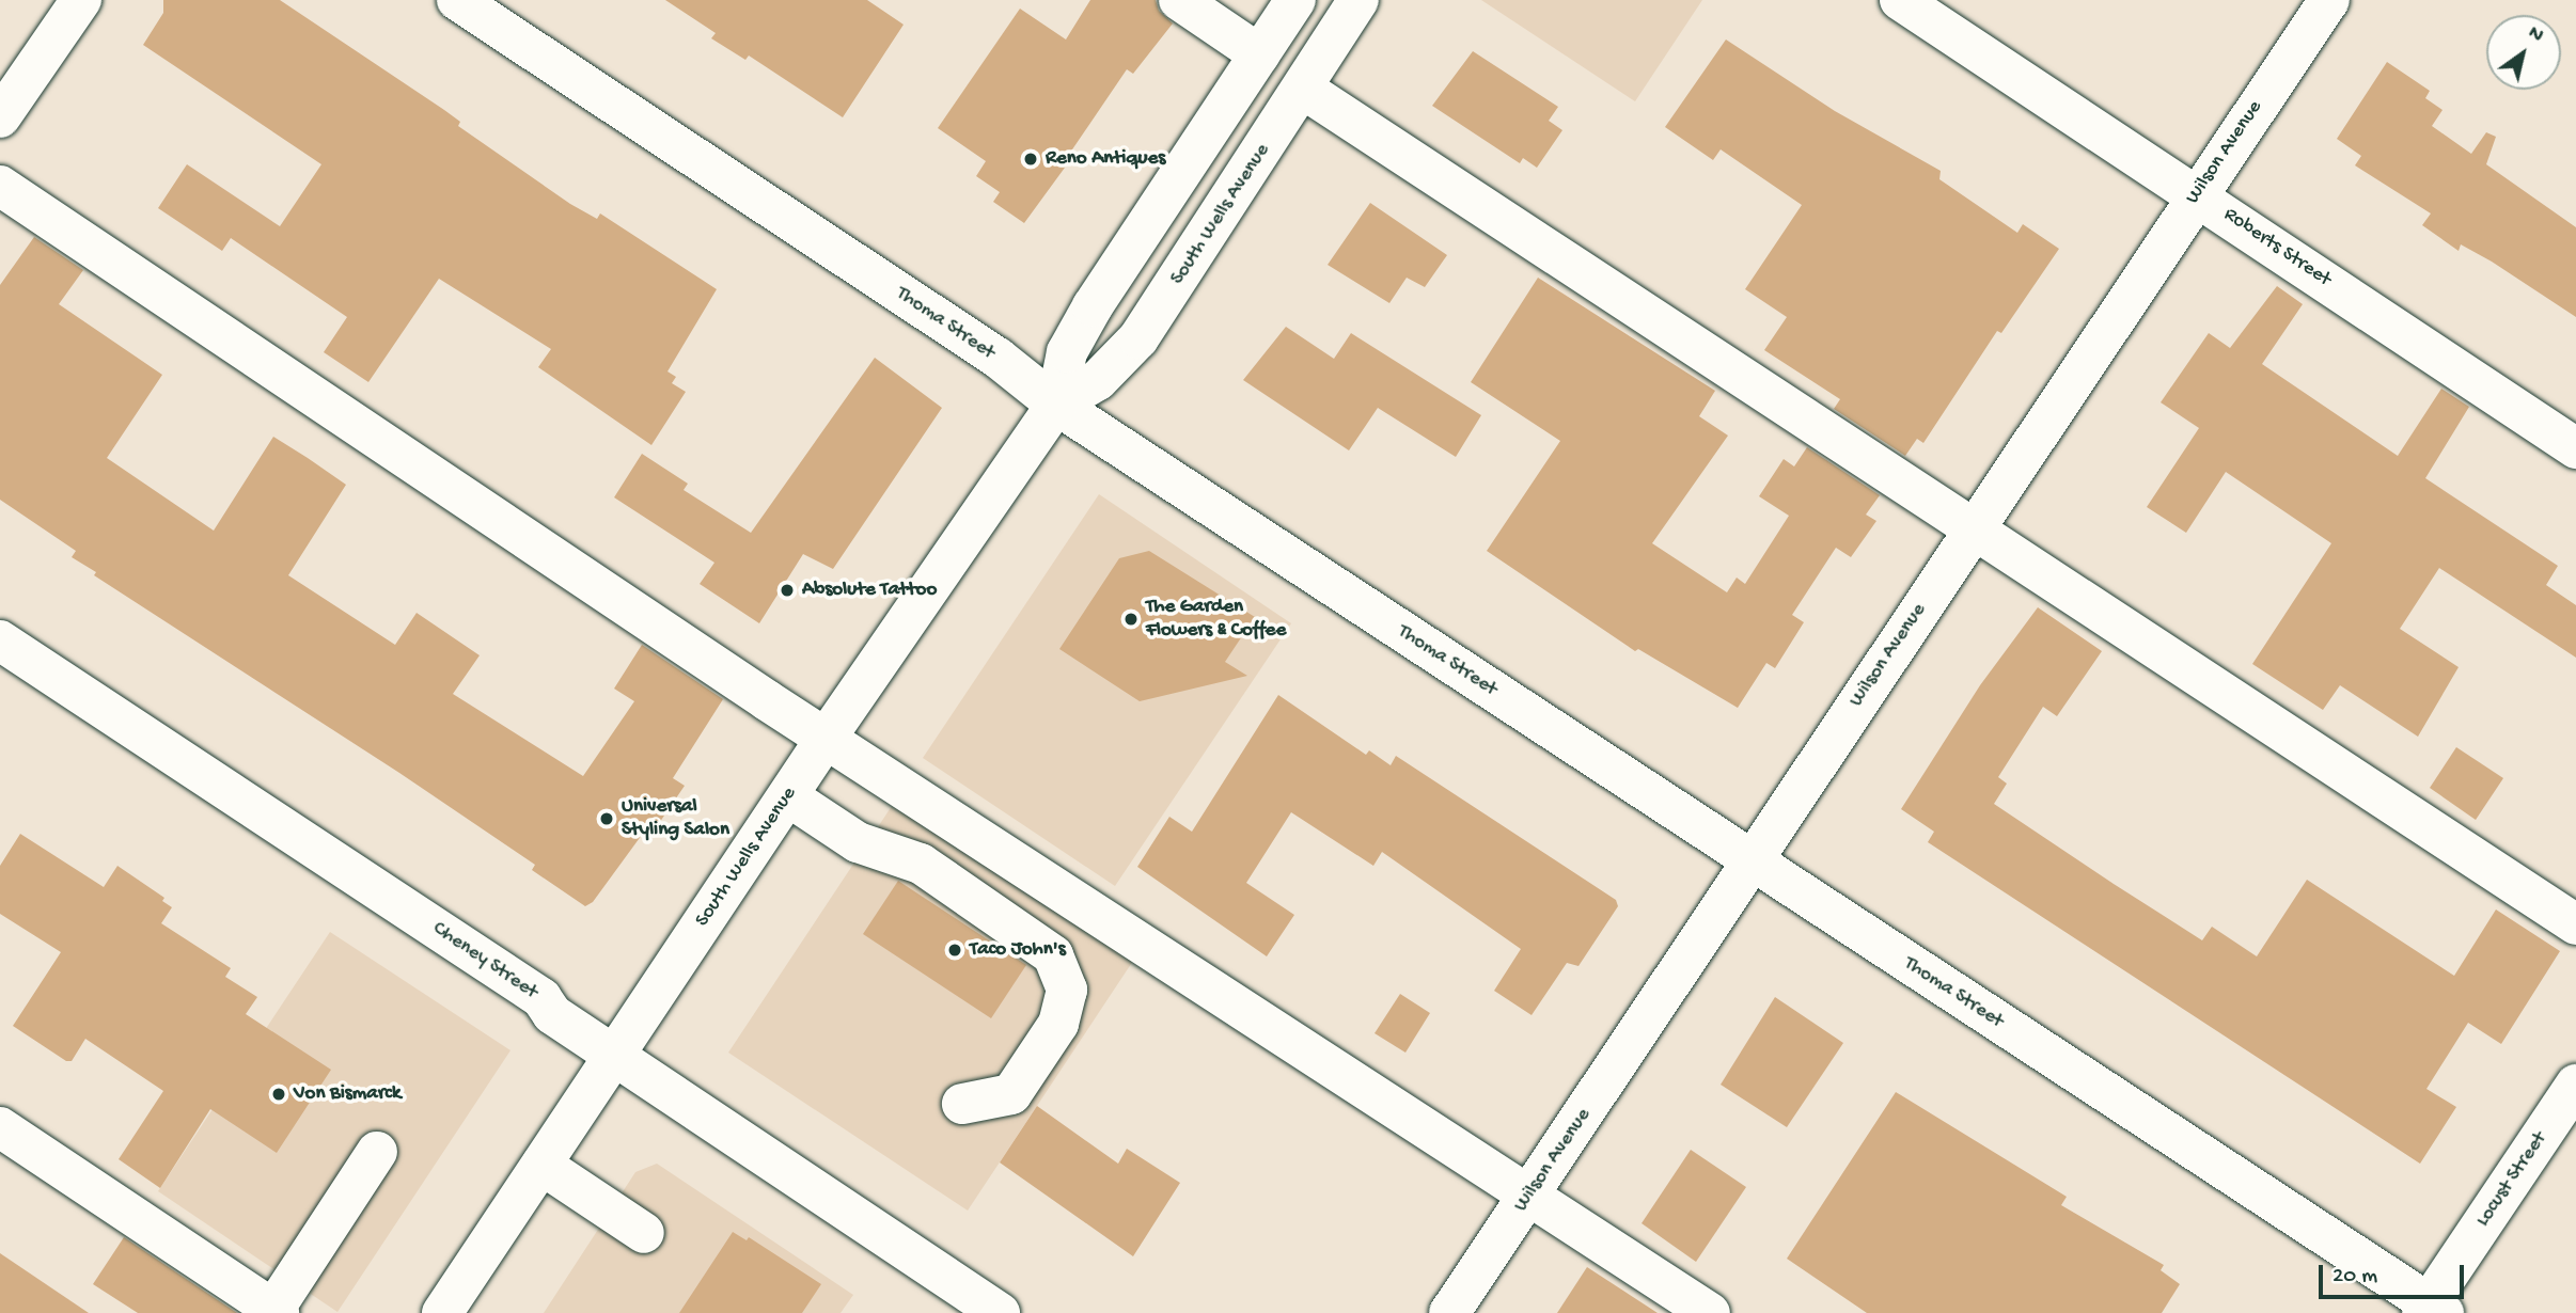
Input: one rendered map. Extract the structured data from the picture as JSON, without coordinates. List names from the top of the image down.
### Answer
{
  "streets": {
    "street": [
      "Wilson Avenue",
      "South Wells Avenue",
      "Roberts Street",
      "Thoma Street",
      "Cheney Street",
      "Locust Street"
    ]
  },
  "crossings": [
    ["Wilson Avenue", "Roberts Street"],
    ["Wilson Avenue", "Thoma Street"],
    ["South Wells Avenue", "Thoma Street"],
    ["South Wells Avenue", "Cheney Street"],
    ["Thoma Street", "Locust Street"]
  ],
  "places": [
    "Reno Antiques",
    "Absolute Tattoo",
    "The Garden Flowers & Coffee",
    "Universal Styling Salon",
    "Taco John's",
    "Von Bismarck"
  ],
  "scale_bar": "20 m",
  "north": "top right"
}
